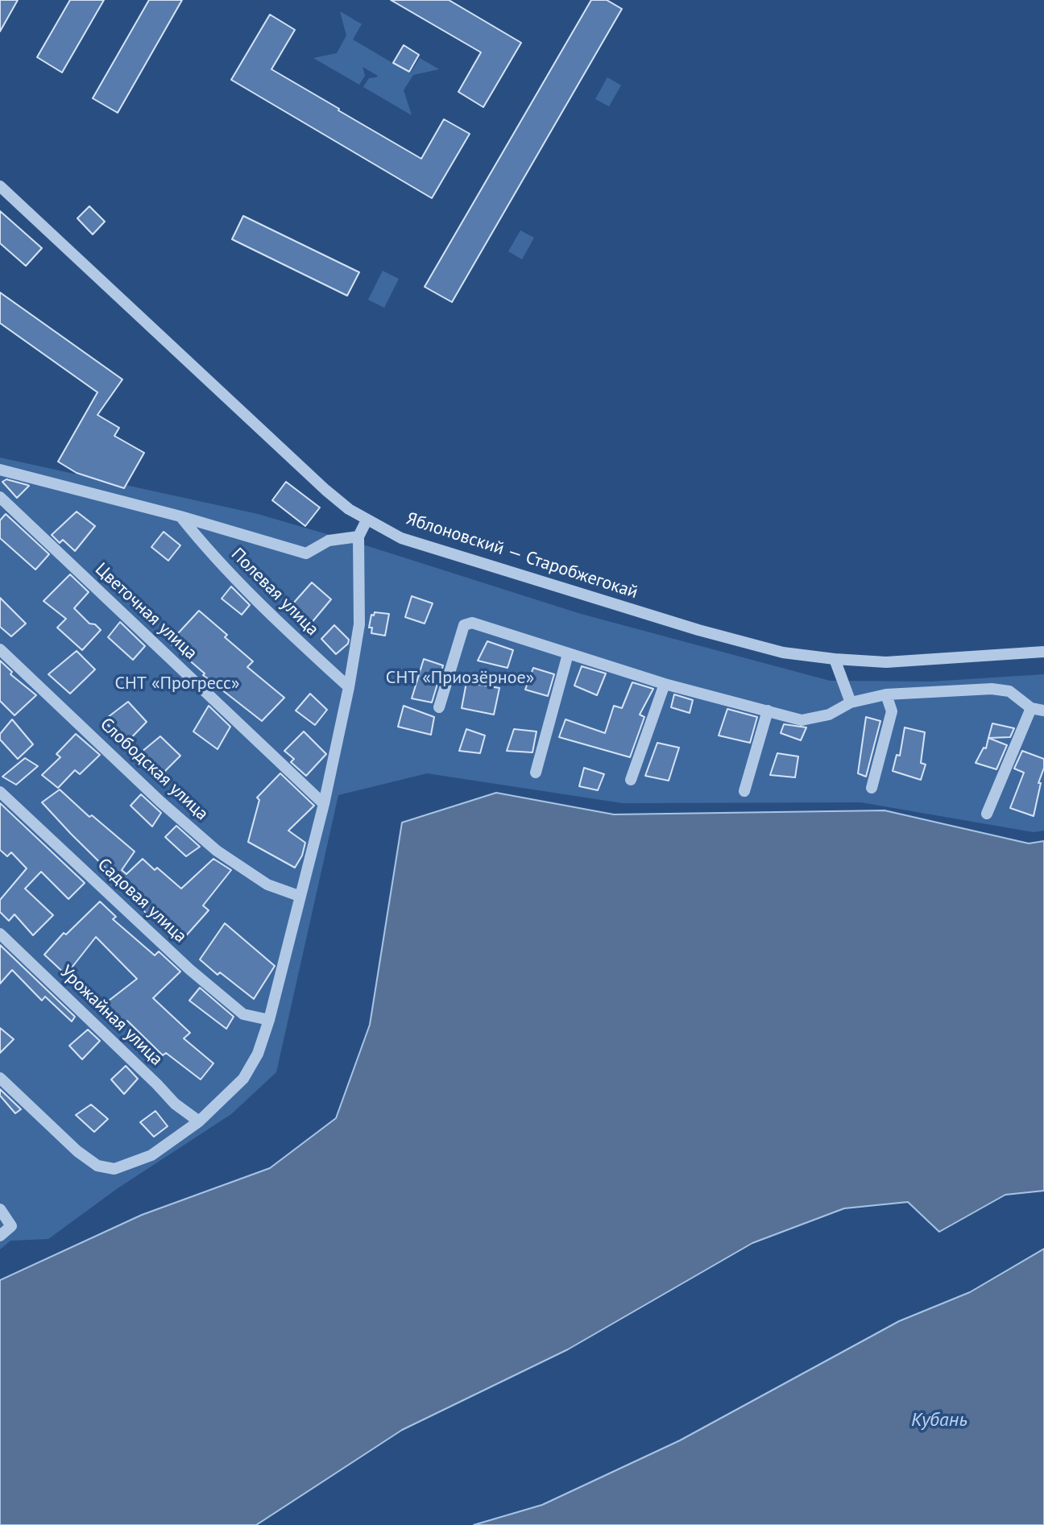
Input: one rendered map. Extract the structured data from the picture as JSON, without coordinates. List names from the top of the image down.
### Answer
{
  "streets": {
    "street": [
      "Яблоновский — Старобжегокай",
      "Полевая улица",
      "Цветочная улица",
      "Слободская улица",
      "Садовая улица",
      "Урожайная улица"
    ]
  },
  "water": ["Кубань"],
  "parks": ["СНТ «Приозёрное»", "СНТ «Прогресс»"]
}
